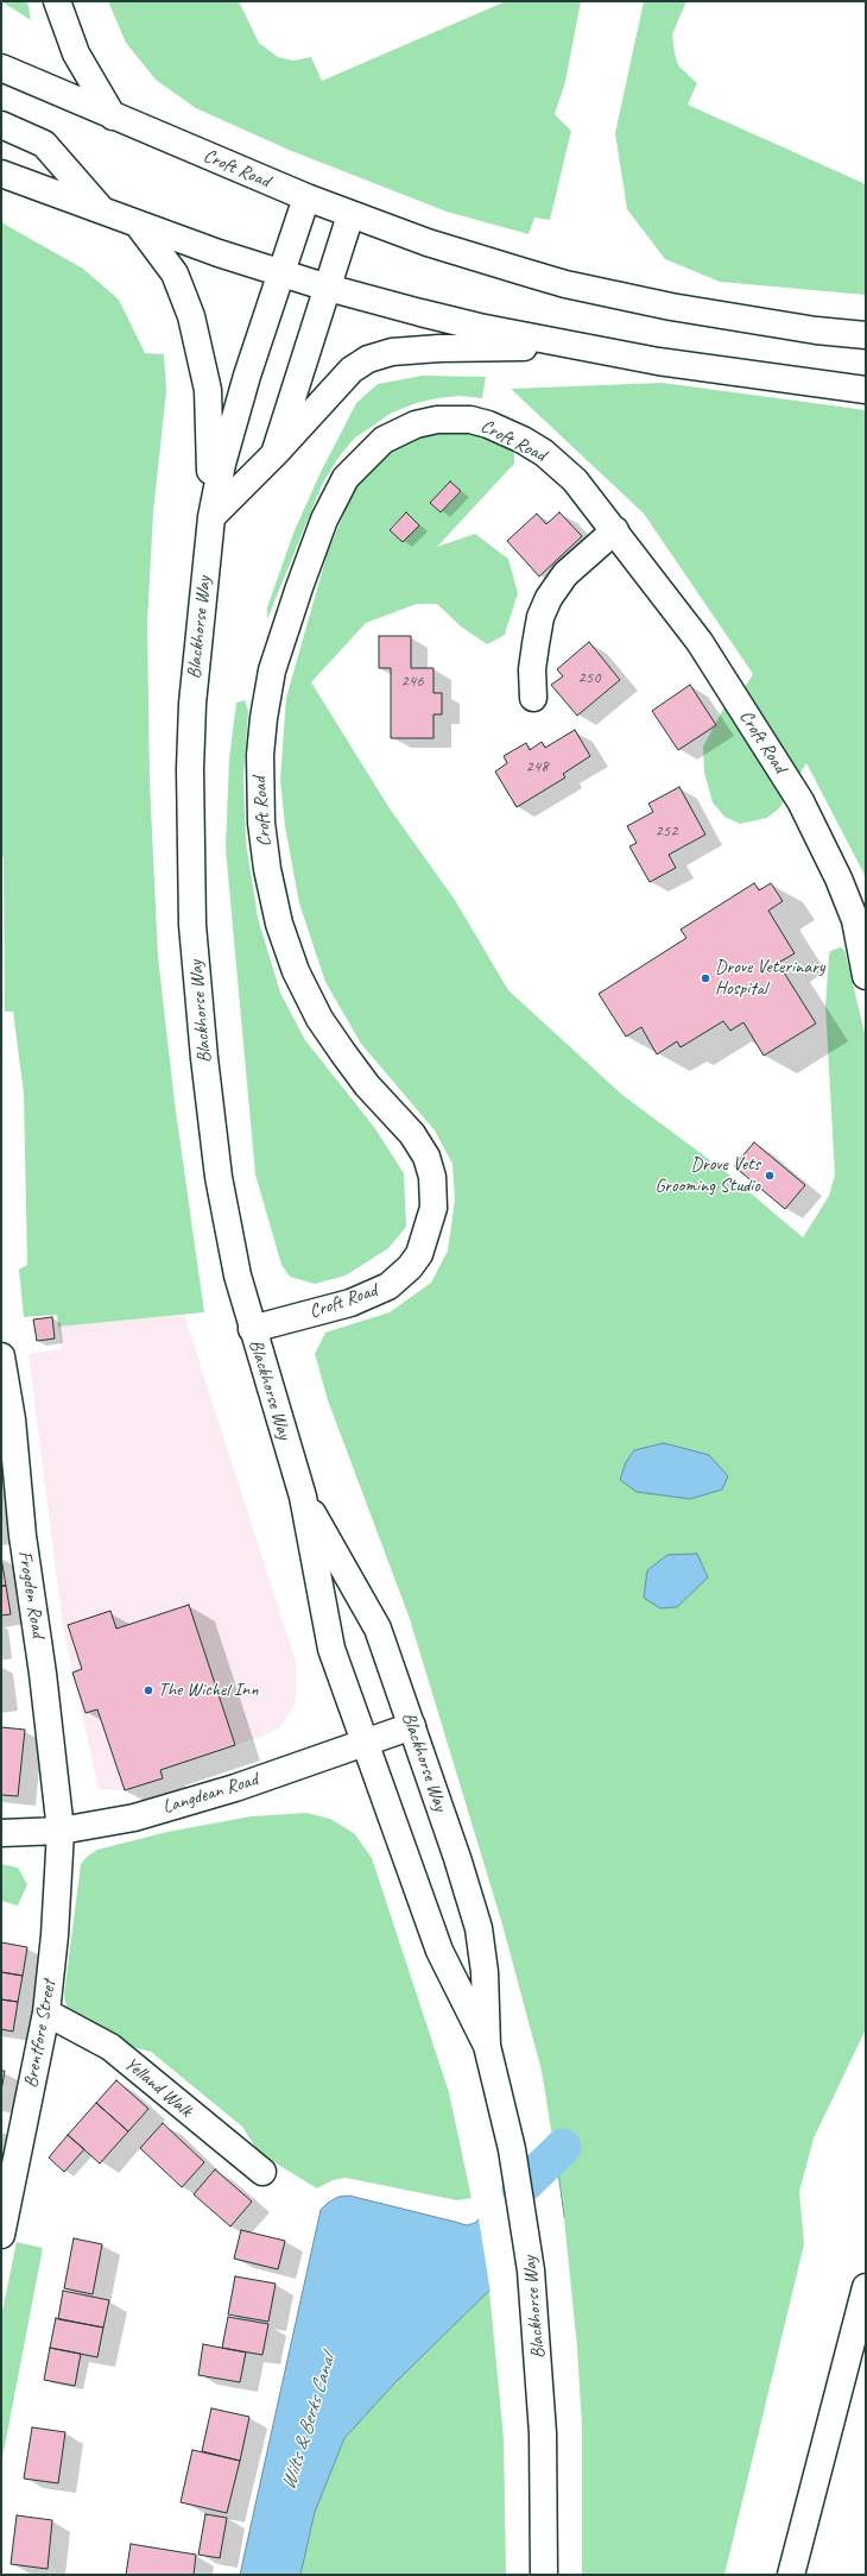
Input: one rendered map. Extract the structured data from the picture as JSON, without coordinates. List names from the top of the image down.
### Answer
{
  "streets": {
    "main road": [
      "Croft Road",
      "Blackhorse Way",
      "Frogden Road",
      "Langdean Road",
      "Brentfore Street",
      "Yelland Walk"
    ]
  },
  "crossings": [
    ["Croft Road", "Blackhorse Way"],
    ["Blackhorse Way", "Langdean Road"],
    ["Frogden Road", "Langdean Road"],
    ["Frogden Road", "Brentfore Street"],
    ["Langdean Road", "Brentfore Street"],
    ["Brentfore Street", "Yelland Walk"]
  ],
  "water": ["Wilts & Berks Canal"],
  "places": ["Drove Veterinary Hospital", "Drove Vets Grooming Studio", "The Wichel Inn"],
  "house_numbers": [
    "250",
    "246",
    "248",
    "252"
  ]
}
